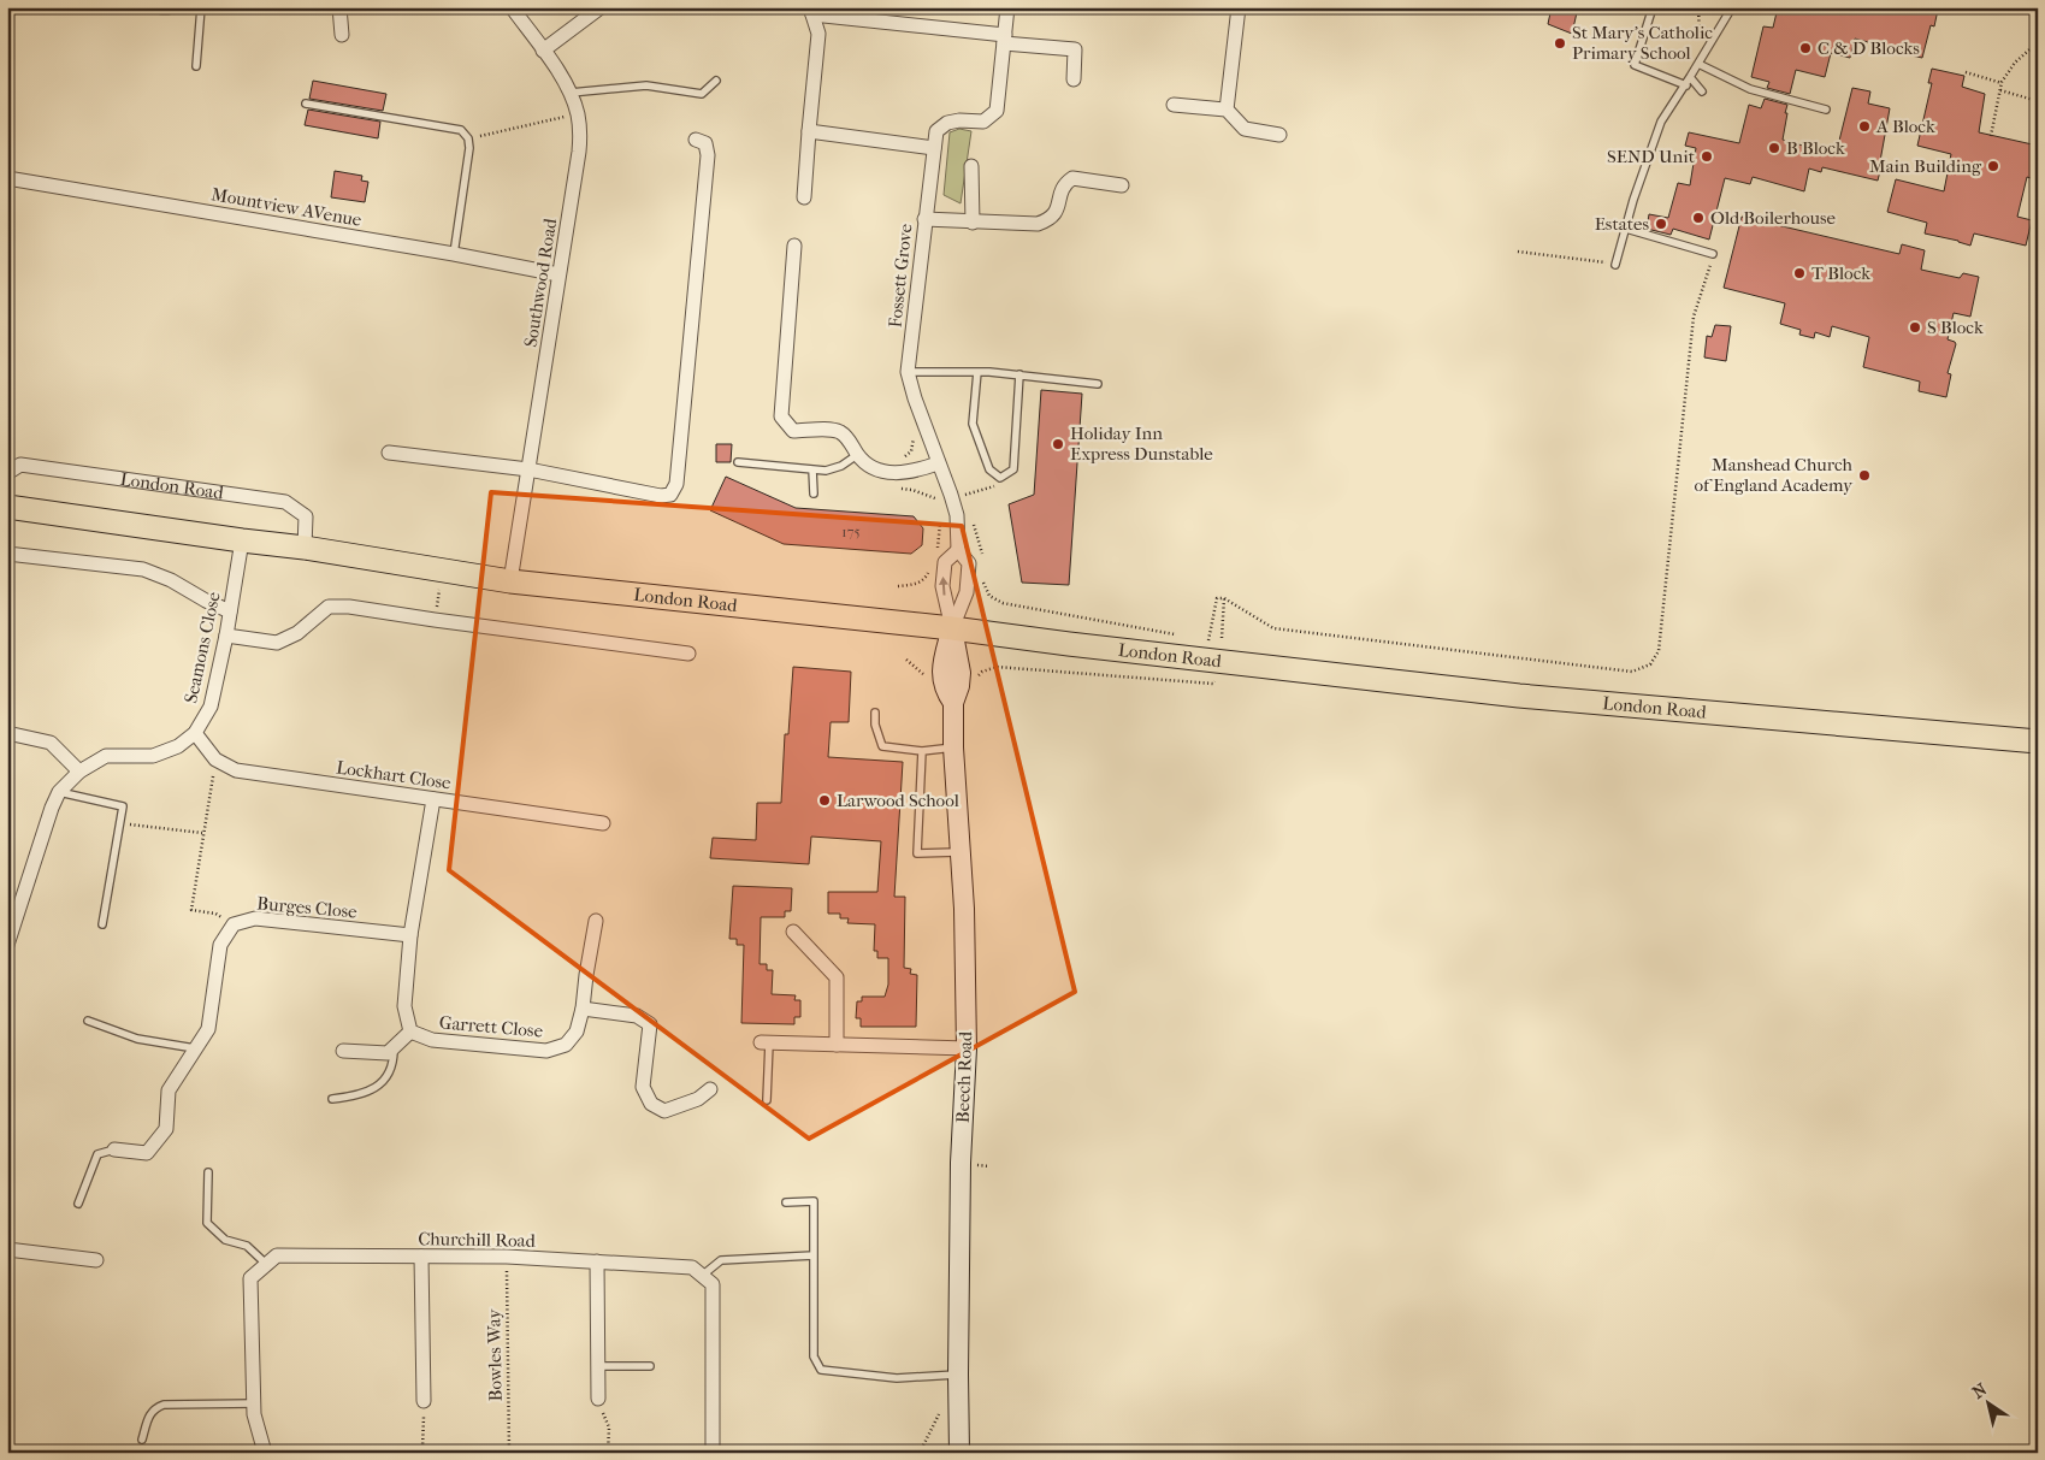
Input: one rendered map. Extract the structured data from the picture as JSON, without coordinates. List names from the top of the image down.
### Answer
{
  "streets": {
    "main road": ["London Road"],
    "street": [
      "Mountview AVenue",
      "Fossett Grove",
      "Southwood Road",
      "Seamons Close",
      "Lockhart Close",
      "Burges Close",
      "Garrett Close",
      "Beech Road",
      "Churchill Road"
    ],
    "path": ["Bowles Way"]
  },
  "crossings": [
    ["Mountview AVenue", "Southwood Road"],
    ["Fossett Grove", "London Road"],
    ["Fossett Grove", "Beech Road"],
    ["Southwood Road", "London Road"],
    ["London Road", "Seamons Close"],
    ["London Road", "Beech Road"],
    ["Seamons Close", "Lockhart Close"],
    ["Churchill Road", "Bowles Way"]
  ],
  "places": [
    "St Mary's Catholic Primary School",
    "C & D Blocks",
    "A Block",
    "B Block",
    "SEND Unit",
    "Main Building",
    "Old Boilerhouse",
    "Estates",
    "T Block",
    "S Block",
    "Holiday Inn Express Dunstable",
    "Manshead Church of England Academy",
    "Larwood School"
  ],
  "house_numbers": ["175"],
  "north": "top left"
}
